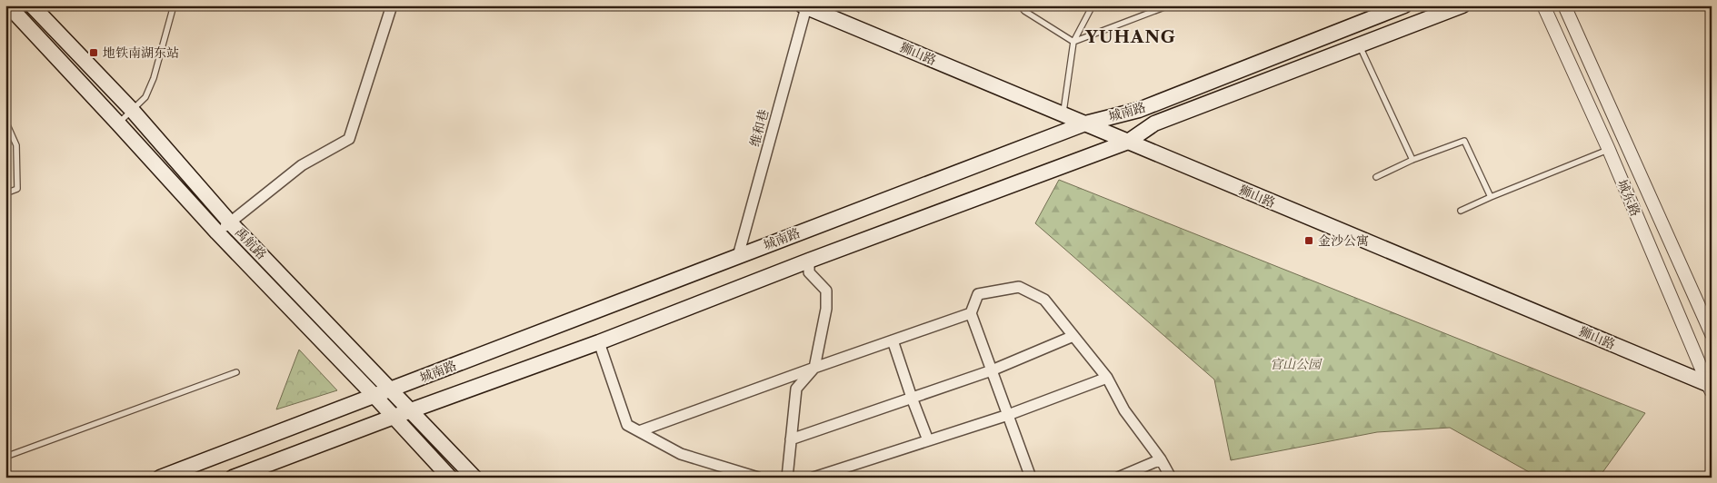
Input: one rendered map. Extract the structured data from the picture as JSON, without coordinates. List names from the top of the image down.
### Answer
{
  "streets": {
    "main road": ["狮山路", "城南路", "禹航路"],
    "street": ["维和巷", "城东路"]
  },
  "crossings": [
    ["狮山路", "城南路"],
    ["狮山路", "维和巷"],
    ["狮山路", "城东路"],
    ["城南路", "维和巷"],
    ["城南路", "禹航路"]
  ],
  "districts": ["YUHANG"],
  "parks": ["官山公园"],
  "places": {
    "transit": ["地铁南湖东站", "金沙公寓"]
  }
}
